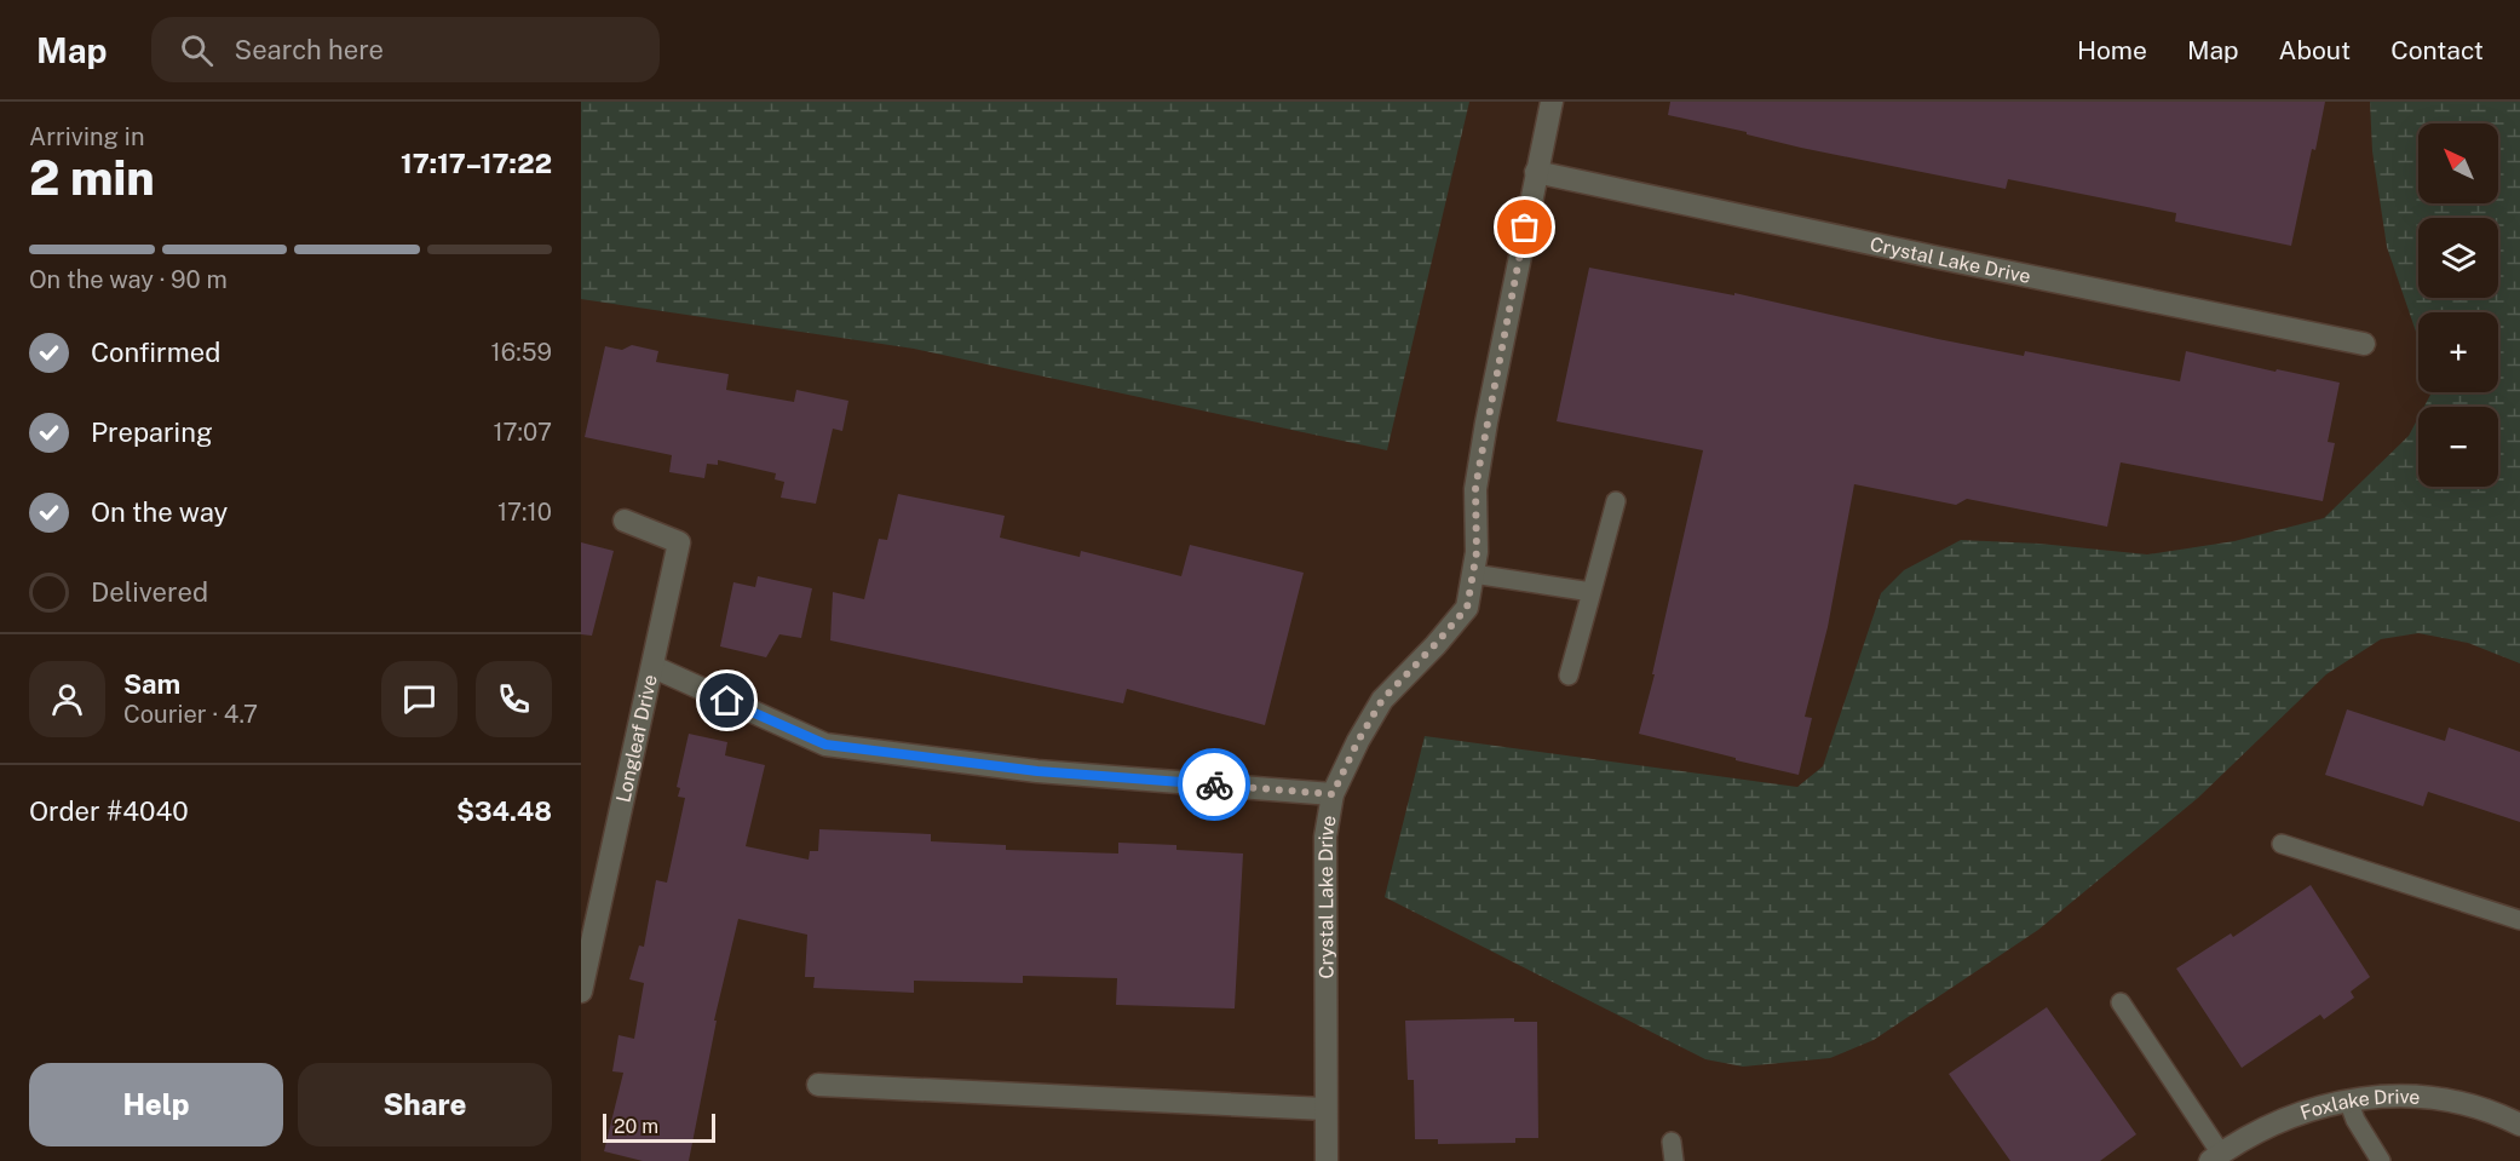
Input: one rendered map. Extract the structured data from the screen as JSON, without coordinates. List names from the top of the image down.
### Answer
{
  "streets": {
    "street": ["Crystal Lake Drive", "Longleaf Drive", "Foxlake Drive"]
  },
  "scale_bar": "20 m",
  "north": "top left",
  "page": {
    "header": "Map",
    "search": "Search here",
    "nav": [
      "Home",
      "Map",
      "About",
      "Contact"
    ],
    "heading": ["2 min", "Arriving in", "17:17–17:22"],
    "panel": [
      "Sam",
      "Courier · 4.7",
      "Order #4040",
      "$34.48"
    ],
    "map_buttons": ["+", "−"],
    "bar": "On the way · 90 m",
    "list": [
      ["Confirmed", "16:59"],
      ["Preparing", "17:07"],
      ["On the way", "17:10"],
      "Delivered"
    ],
    "buttons": ["Help", "Share"],
    "scale": "20 m"
  }
}
